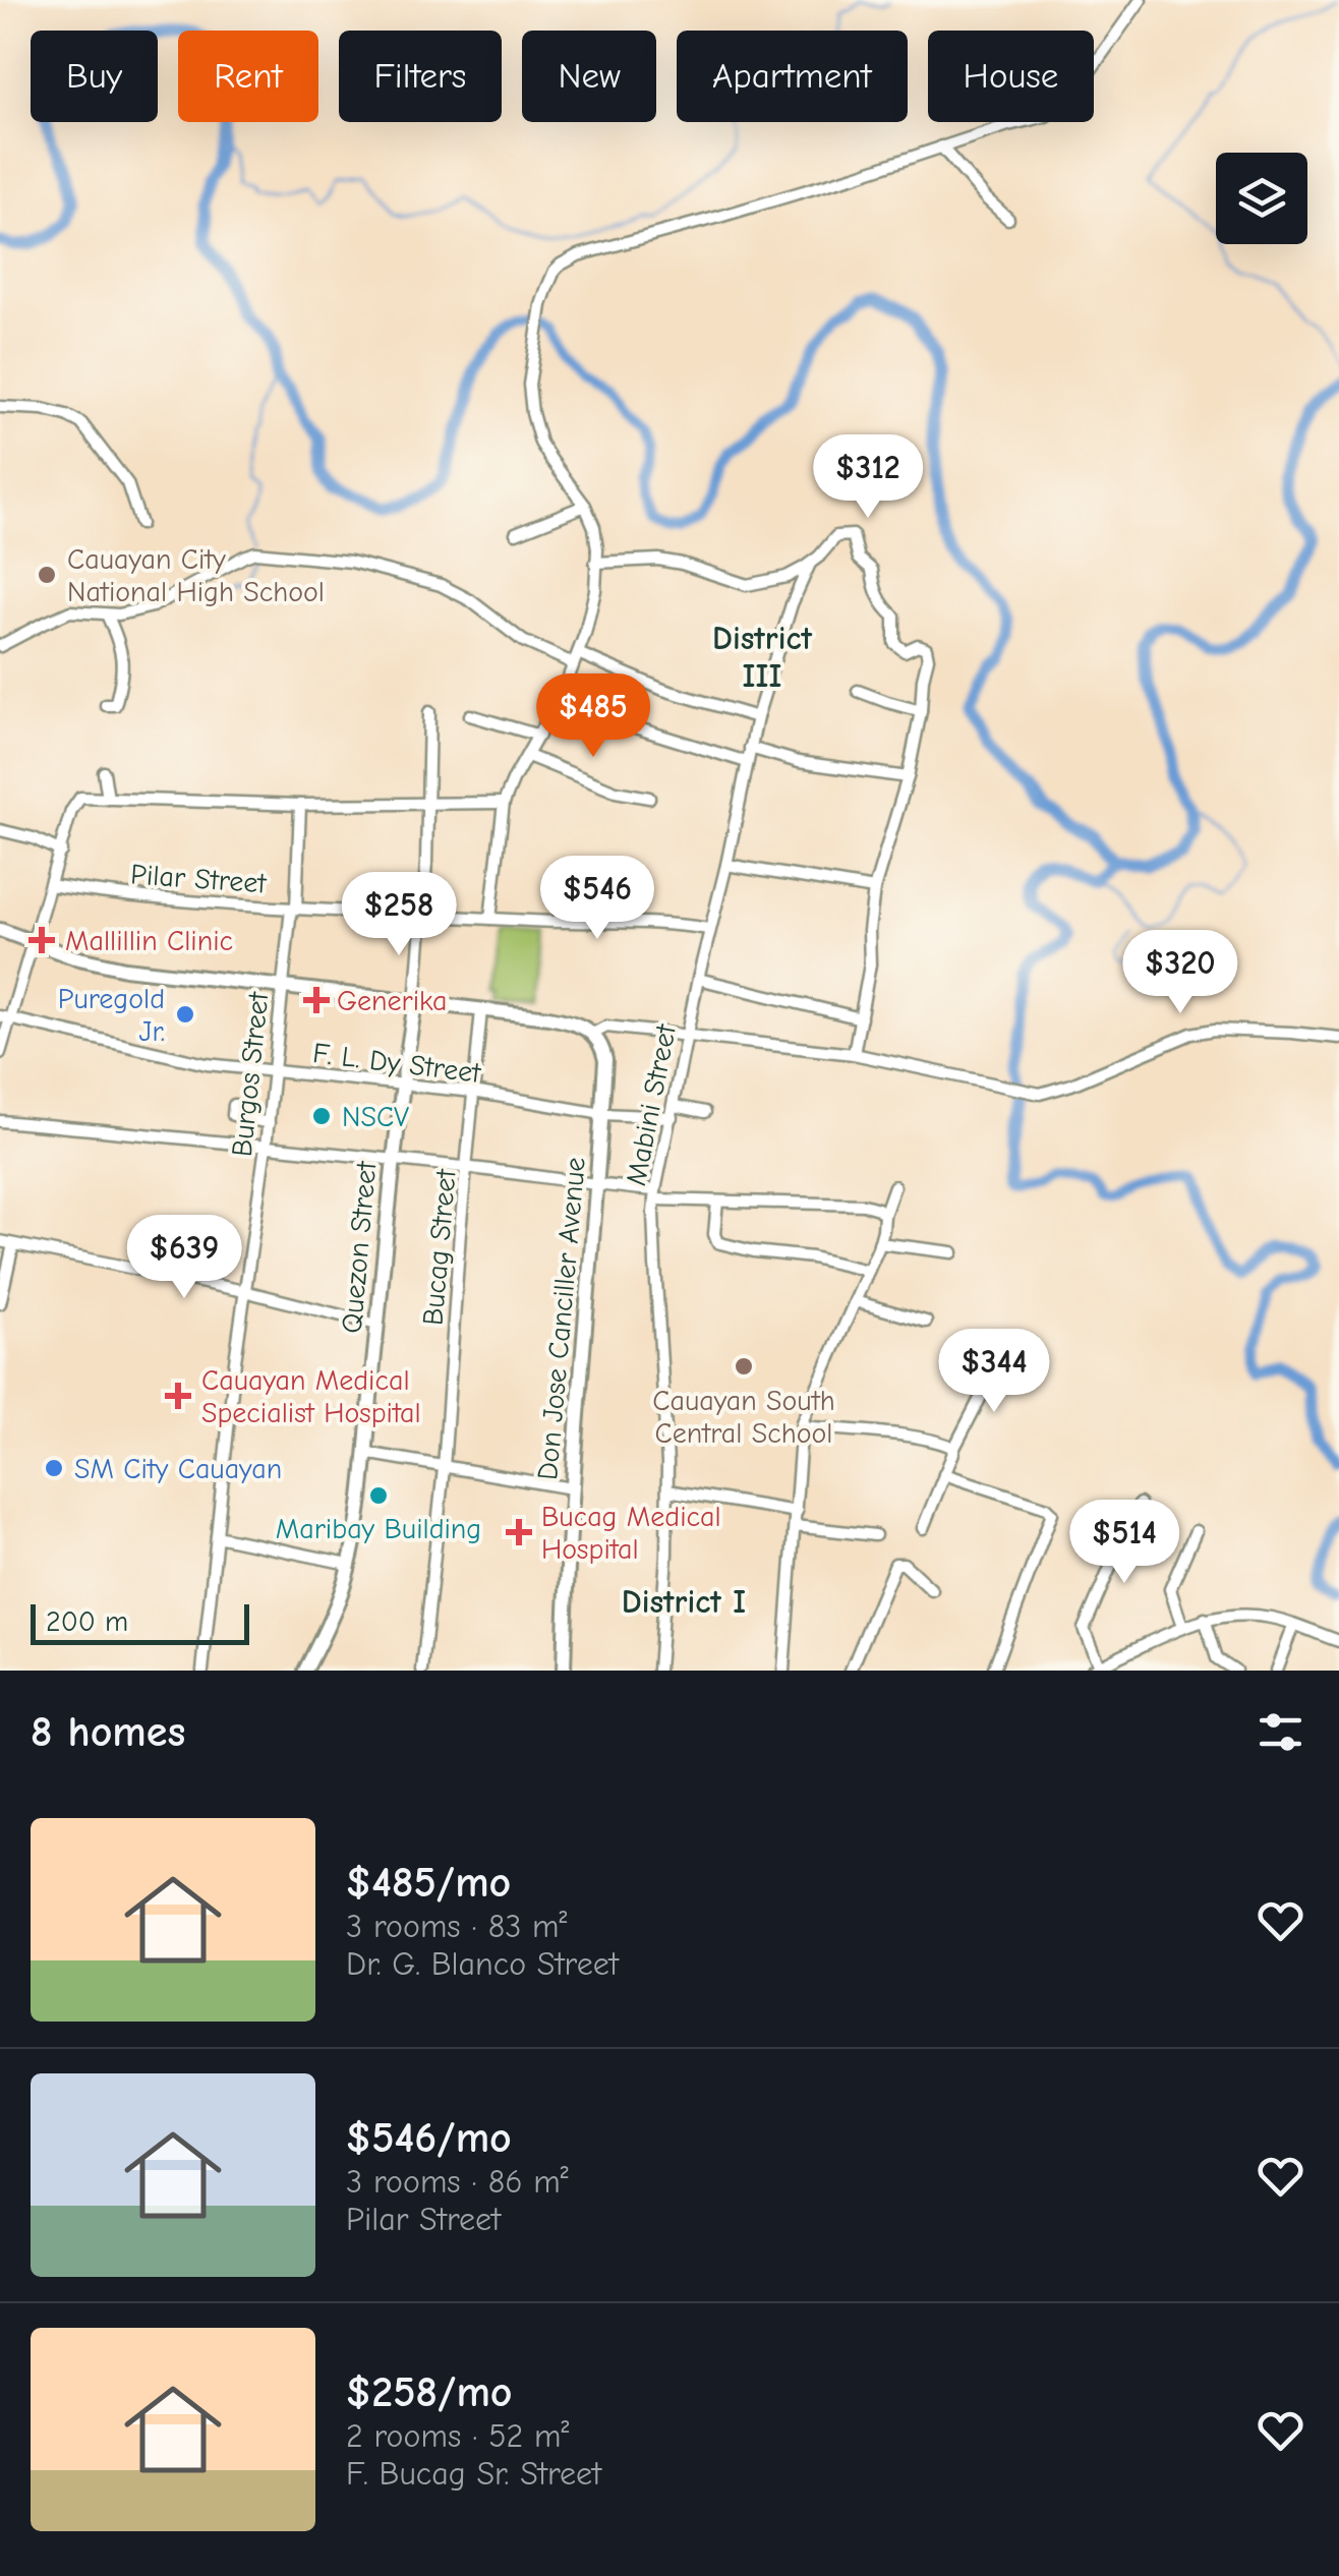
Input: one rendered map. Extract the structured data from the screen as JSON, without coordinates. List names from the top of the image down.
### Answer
{
  "streets": {
    "main road": ["Quezon Street", "Don Jose Canciller Avenue"],
    "street": [
      "Pilar Street",
      "F. L. Dy Street",
      "Burgos Street",
      "Mabini Street",
      "Bucag Street"
    ]
  },
  "crossings": [
    ["Pilar Street", "Burgos Street"],
    ["Pilar Street", "Mabini Street"],
    ["F. L. Dy Street", "Burgos Street"],
    ["F. L. Dy Street", "Mabini Street"],
    ["F. L. Dy Street", "Quezon Street"],
    ["F. L. Dy Street", "Bucag Street"],
    ["F. L. Dy Street", "Don Jose Canciller Avenue"]
  ],
  "districts": ["District III", "District I"],
  "places": {
    "other": [
      "Cauayan City National High School",
      "Puregold Jr.",
      "NSCV",
      "Cauayan South Central School",
      "SM City Cauayan",
      "Maribay Building"
    ],
    "health": [
      "Mallillin Clinic",
      "Generika",
      "Cauayan Medical Specialist Hospital",
      "Bucag Medical Hospital"
    ]
  },
  "scale_bar": "200 m",
  "page": {
    "chip": [
      "Buy",
      "Rent",
      "Filters",
      "New",
      "Apartment",
      "House"
    ],
    "price": [
      "$312",
      "$485",
      "$546",
      "$258",
      "$320",
      "$639",
      "$344",
      "$514"
    ],
    "scale": "200 m",
    "heading": "8 homes",
    "list": [
      {
        "name": "$485/mo",
        "note": "3 rooms · 83 m² · Dr. G. Blanco Street"
      },
      {
        "name": "$546/mo",
        "note": "3 rooms · 86 m² · Pilar Street"
      },
      {
        "name": "$258/mo",
        "note": "2 rooms · 52 m² · F. Bucag Sr. Street"
      }
    ]
  }
}
